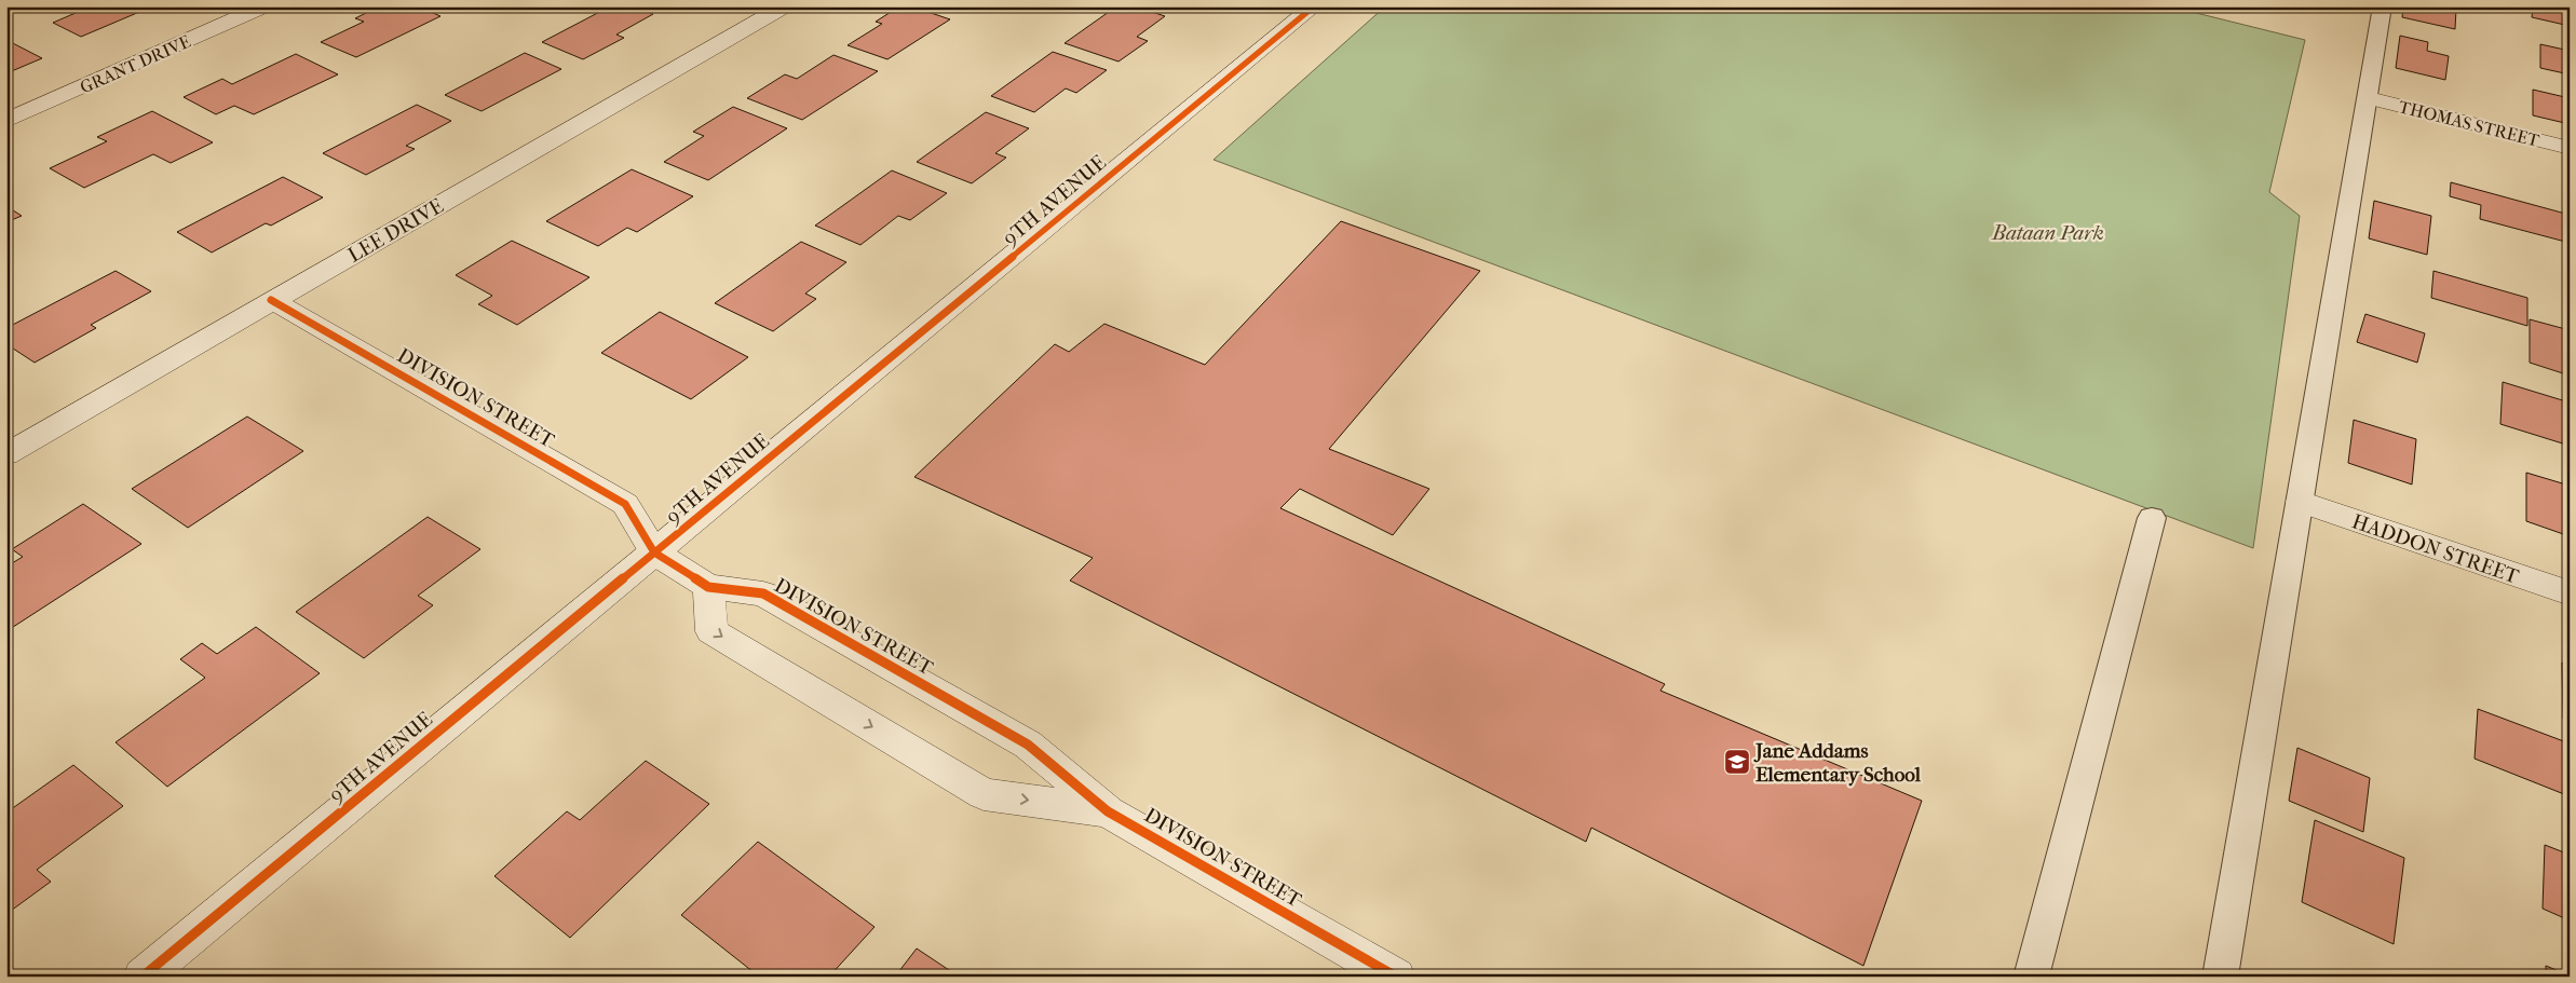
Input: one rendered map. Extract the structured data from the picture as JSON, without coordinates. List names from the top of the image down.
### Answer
{
  "streets": {
    "street": [
      "GRANT DRIVE",
      "THOMAS STREET",
      "9TH AVENUE",
      "LEE DRIVE",
      "DIVISION STREET",
      "HADDON STREET"
    ]
  },
  "crossings": [
    ["9TH AVENUE", "DIVISION STREET"],
    ["LEE DRIVE", "DIVISION STREET"]
  ],
  "parks": ["Bataan Park"],
  "places": {
    "school or university": ["Jane Addams Elementary School"]
  }
}
